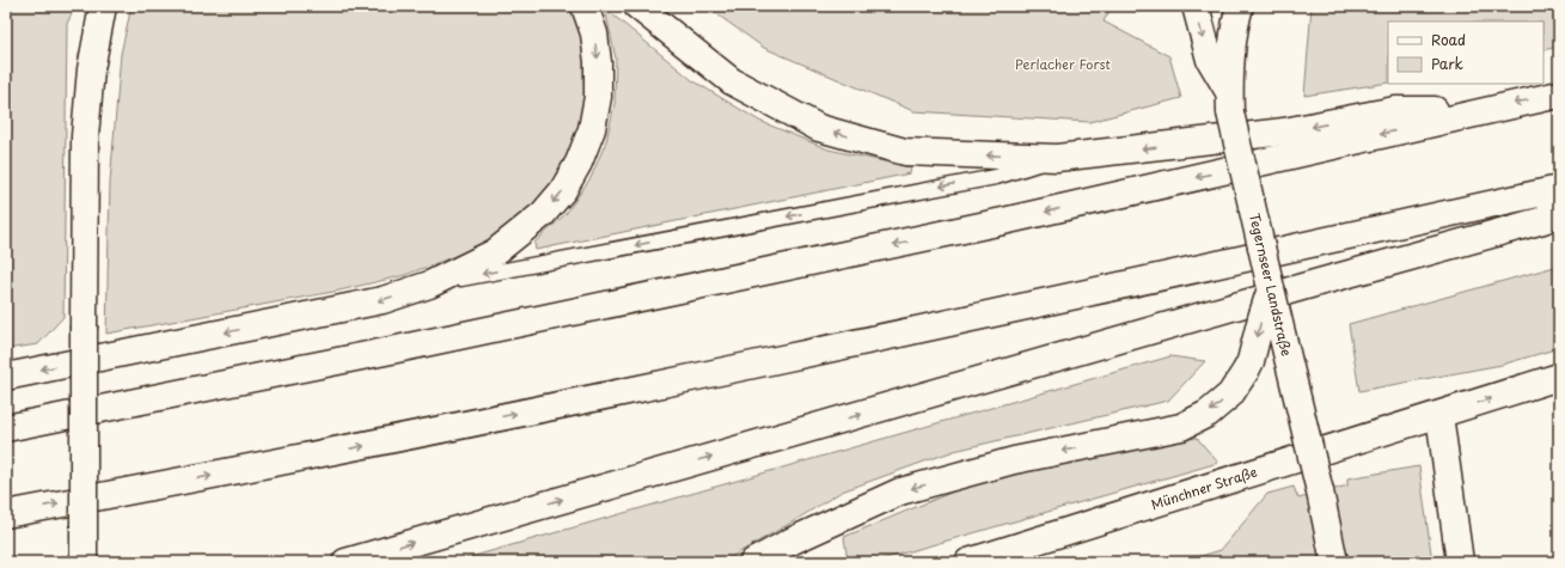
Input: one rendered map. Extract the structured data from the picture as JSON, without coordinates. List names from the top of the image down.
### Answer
{
  "streets": {
    "main road": ["Tegernseer Landstraße", "Münchner Straße"]
  },
  "parks": ["Perlacher Forst"],
  "legend": ["Road", "Park"]
}
